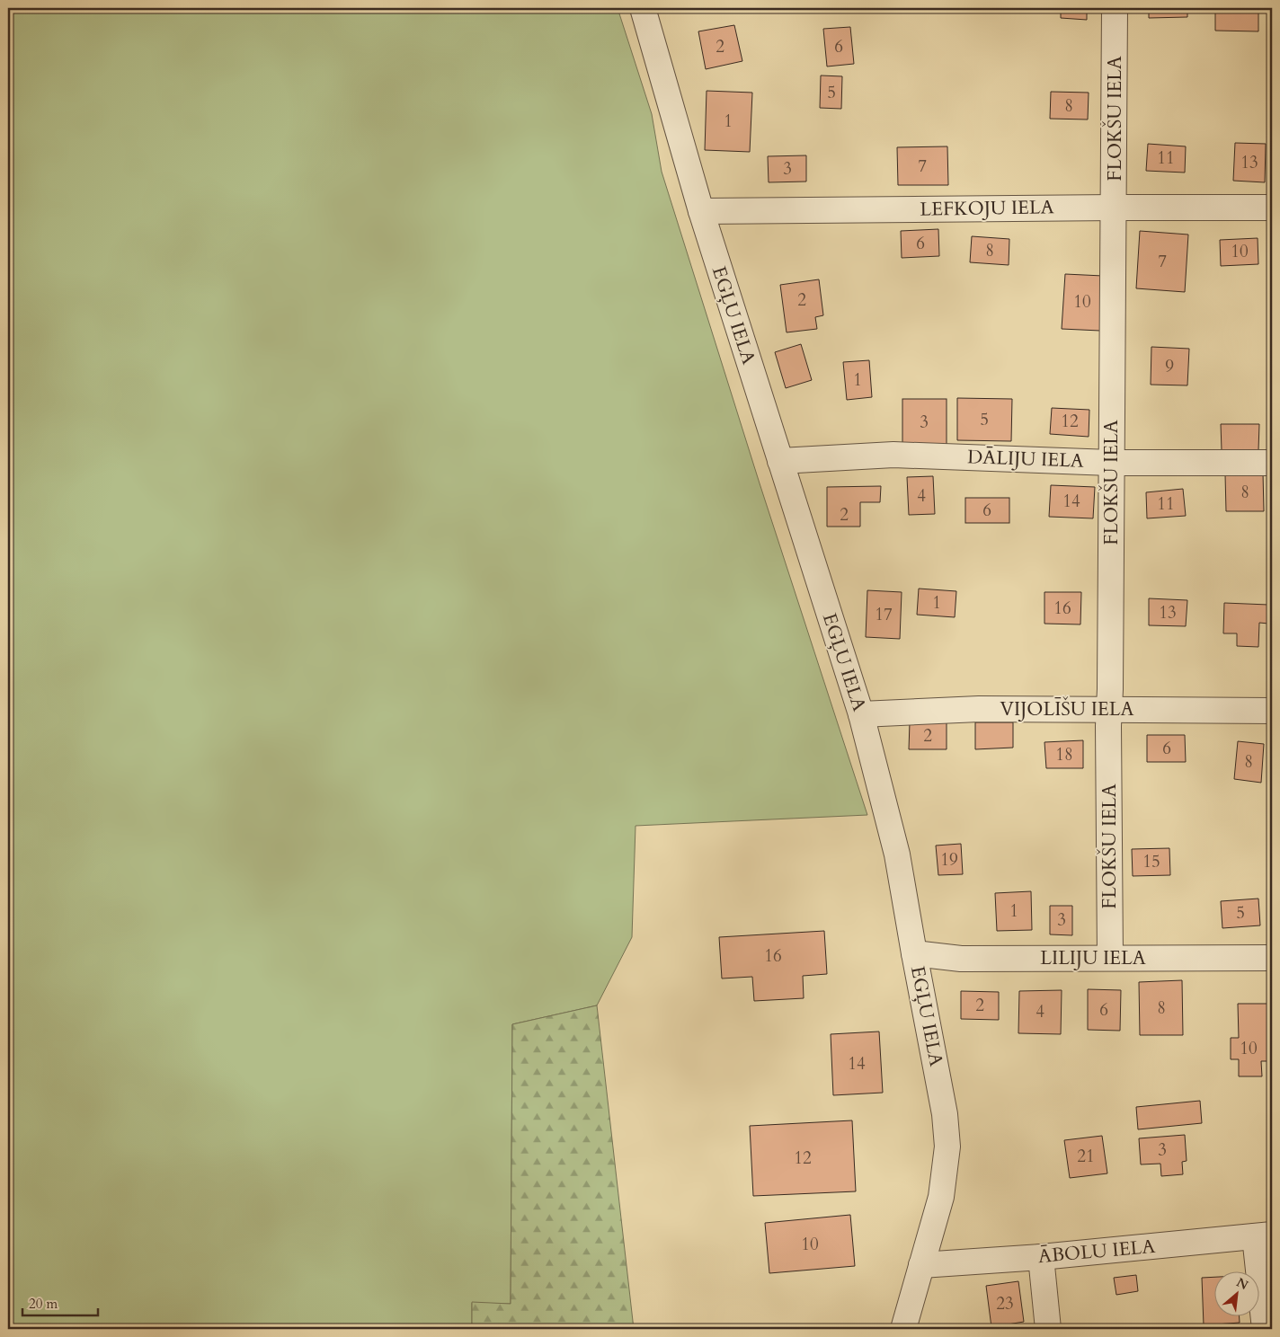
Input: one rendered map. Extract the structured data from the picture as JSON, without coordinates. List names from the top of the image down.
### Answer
{
  "streets": {
    "street": [
      "FLOKŠU IELA",
      "LEFKOJU IELA",
      "EGĻU IELA",
      "DĀLIJU IELA",
      "VIJOLĪŠU IELA",
      "LILIJU IELA",
      "ĀBOLU IELA"
    ]
  },
  "crossings": [
    ["FLOKŠU IELA", "LEFKOJU IELA"],
    ["FLOKŠU IELA", "DĀLIJU IELA"],
    ["FLOKŠU IELA", "VIJOLĪŠU IELA"],
    ["FLOKŠU IELA", "LILIJU IELA"],
    ["LEFKOJU IELA", "EGĻU IELA"],
    ["EGĻU IELA", "DĀLIJU IELA"],
    ["EGĻU IELA", "VIJOLĪŠU IELA"],
    ["EGĻU IELA", "LILIJU IELA"],
    ["EGĻU IELA", "ĀBOLU IELA"]
  ],
  "house_numbers": [
    "2",
    "6",
    "5",
    "8",
    "1",
    "11",
    "13",
    "7",
    "3",
    "6",
    "8",
    "10",
    "7",
    "2",
    "10",
    "9",
    "1",
    "5",
    "12",
    "3",
    "8",
    "4",
    "14",
    "11",
    "6",
    "2",
    "1",
    "16",
    "13",
    "17",
    "2",
    "6",
    "18",
    "8",
    "19",
    "15",
    "1",
    "5",
    "3",
    "16",
    "2",
    "8",
    "6",
    "4",
    "10",
    "14",
    "3",
    "21",
    "12",
    "10",
    "23"
  ],
  "scale_bar": "20 m",
  "north": "top right"
}
